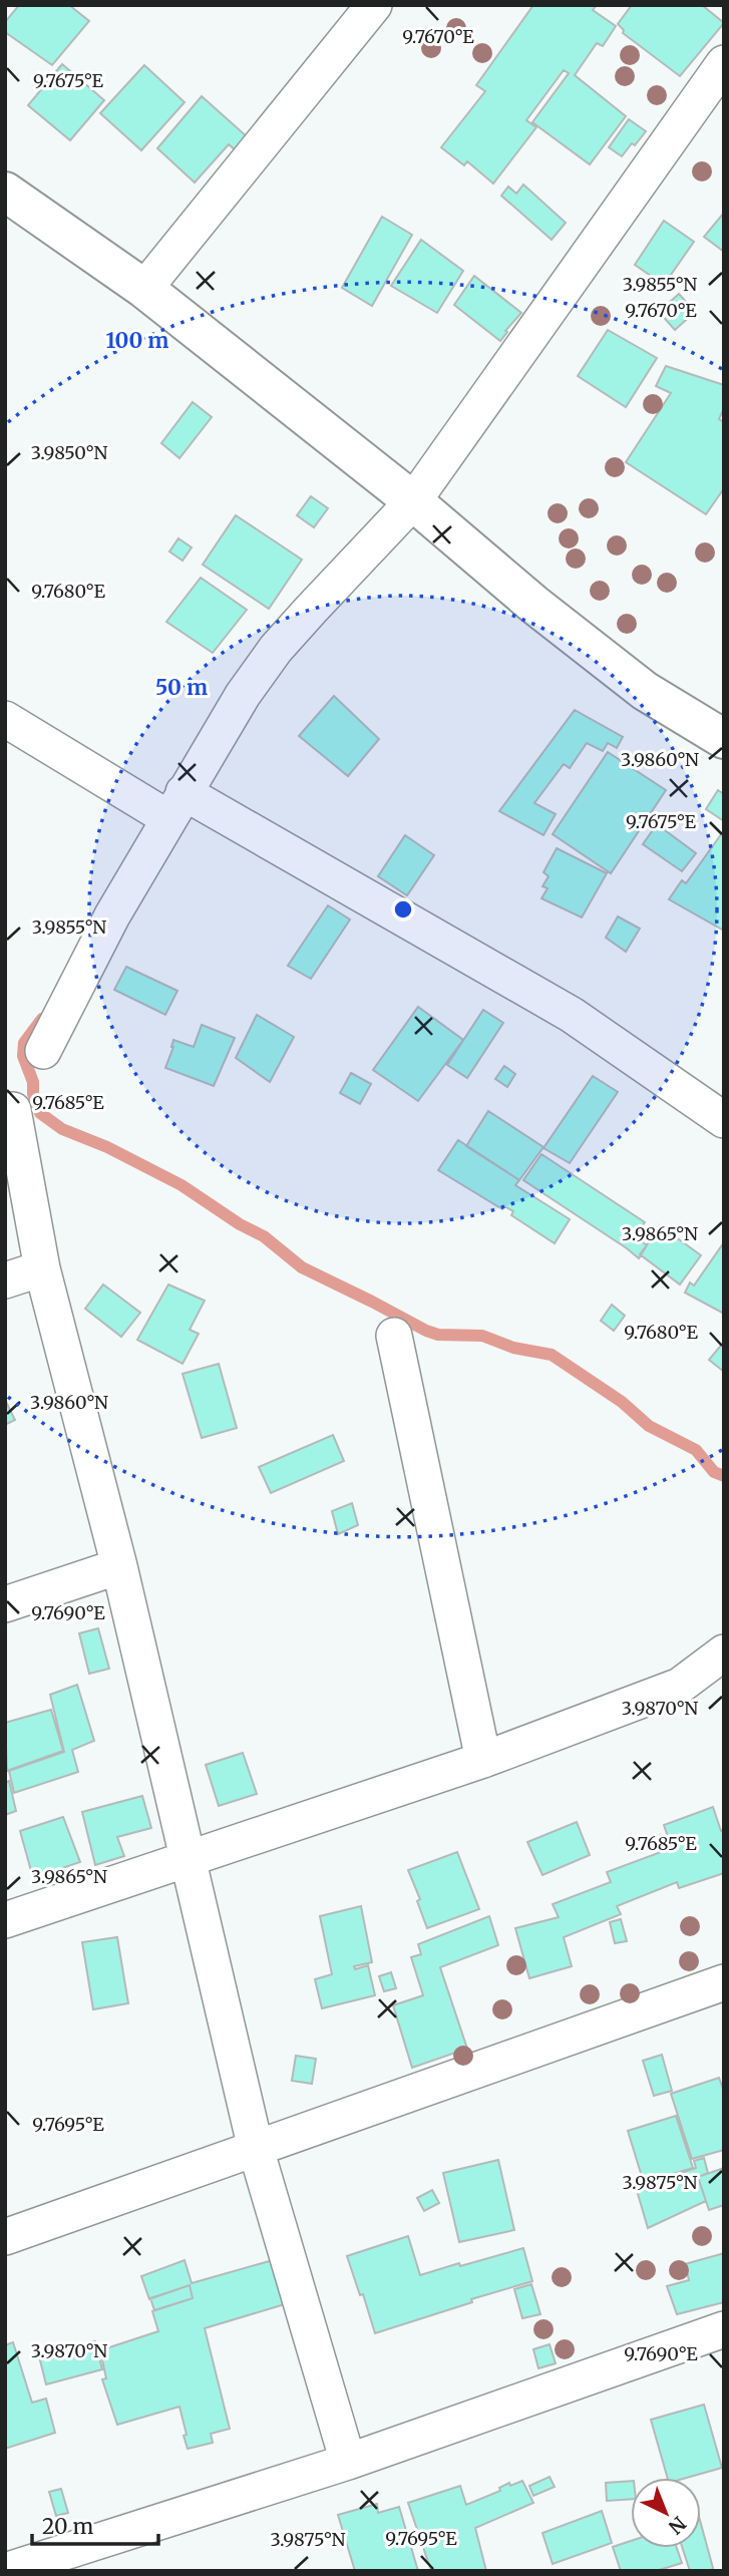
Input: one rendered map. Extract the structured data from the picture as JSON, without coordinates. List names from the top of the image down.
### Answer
{
  "scale_bar": "20 m",
  "north": "bottom right",
  "coordinates": [
    "9.7670°E",
    "9.7675°E",
    "3.9855°N",
    "3.9850°N",
    "9.7680°E",
    "3.9860°N",
    "9.7685°E",
    "3.9865°N",
    "9.7690°E",
    "3.9870°N",
    "9.7695°E",
    "3.9875°N"
  ],
  "rings": ["100 m", "50 m"]
}
